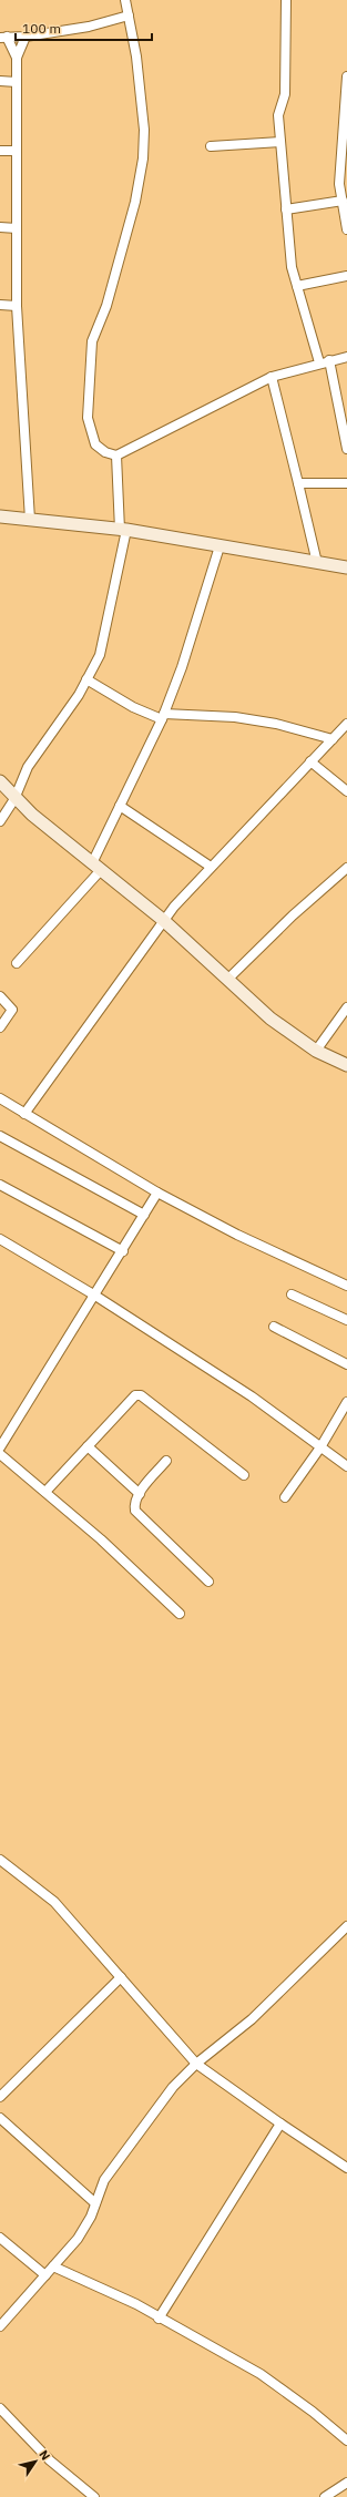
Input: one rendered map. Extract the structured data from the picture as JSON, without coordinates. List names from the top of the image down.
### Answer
{
  "scale_bar": "100 m",
  "north": "top right"
}
